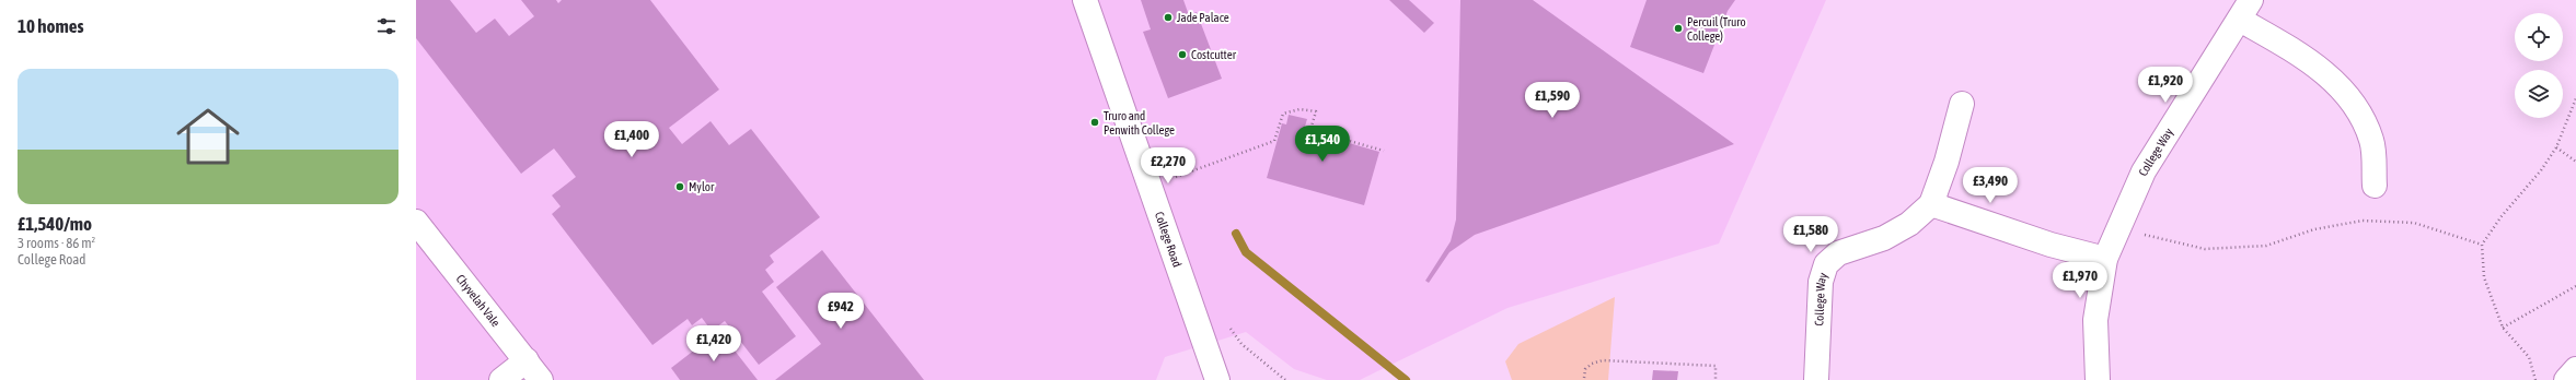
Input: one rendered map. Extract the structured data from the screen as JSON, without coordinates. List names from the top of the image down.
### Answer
{
  "streets": {
    "street": ["College Way", "College Road", "Chyvelah Vale"]
  },
  "places": [
    "Jade Palace",
    "Percuil (Truro College)",
    "Costcutter",
    "Truro and Penwith College",
    "Mylor"
  ],
  "page": {
    "heading": "10 homes",
    "list": [
      {
        "name": "£1,540/mo",
        "note": "3 rooms · 86 m² · College Road"
      }
    ],
    "price": [
      "£1,920",
      "£1,590",
      "£1,400",
      "£1,540",
      "£2,270",
      "£3,490",
      "£1,580",
      "£1,970",
      "£942",
      "£1,420"
    ]
  }
}
